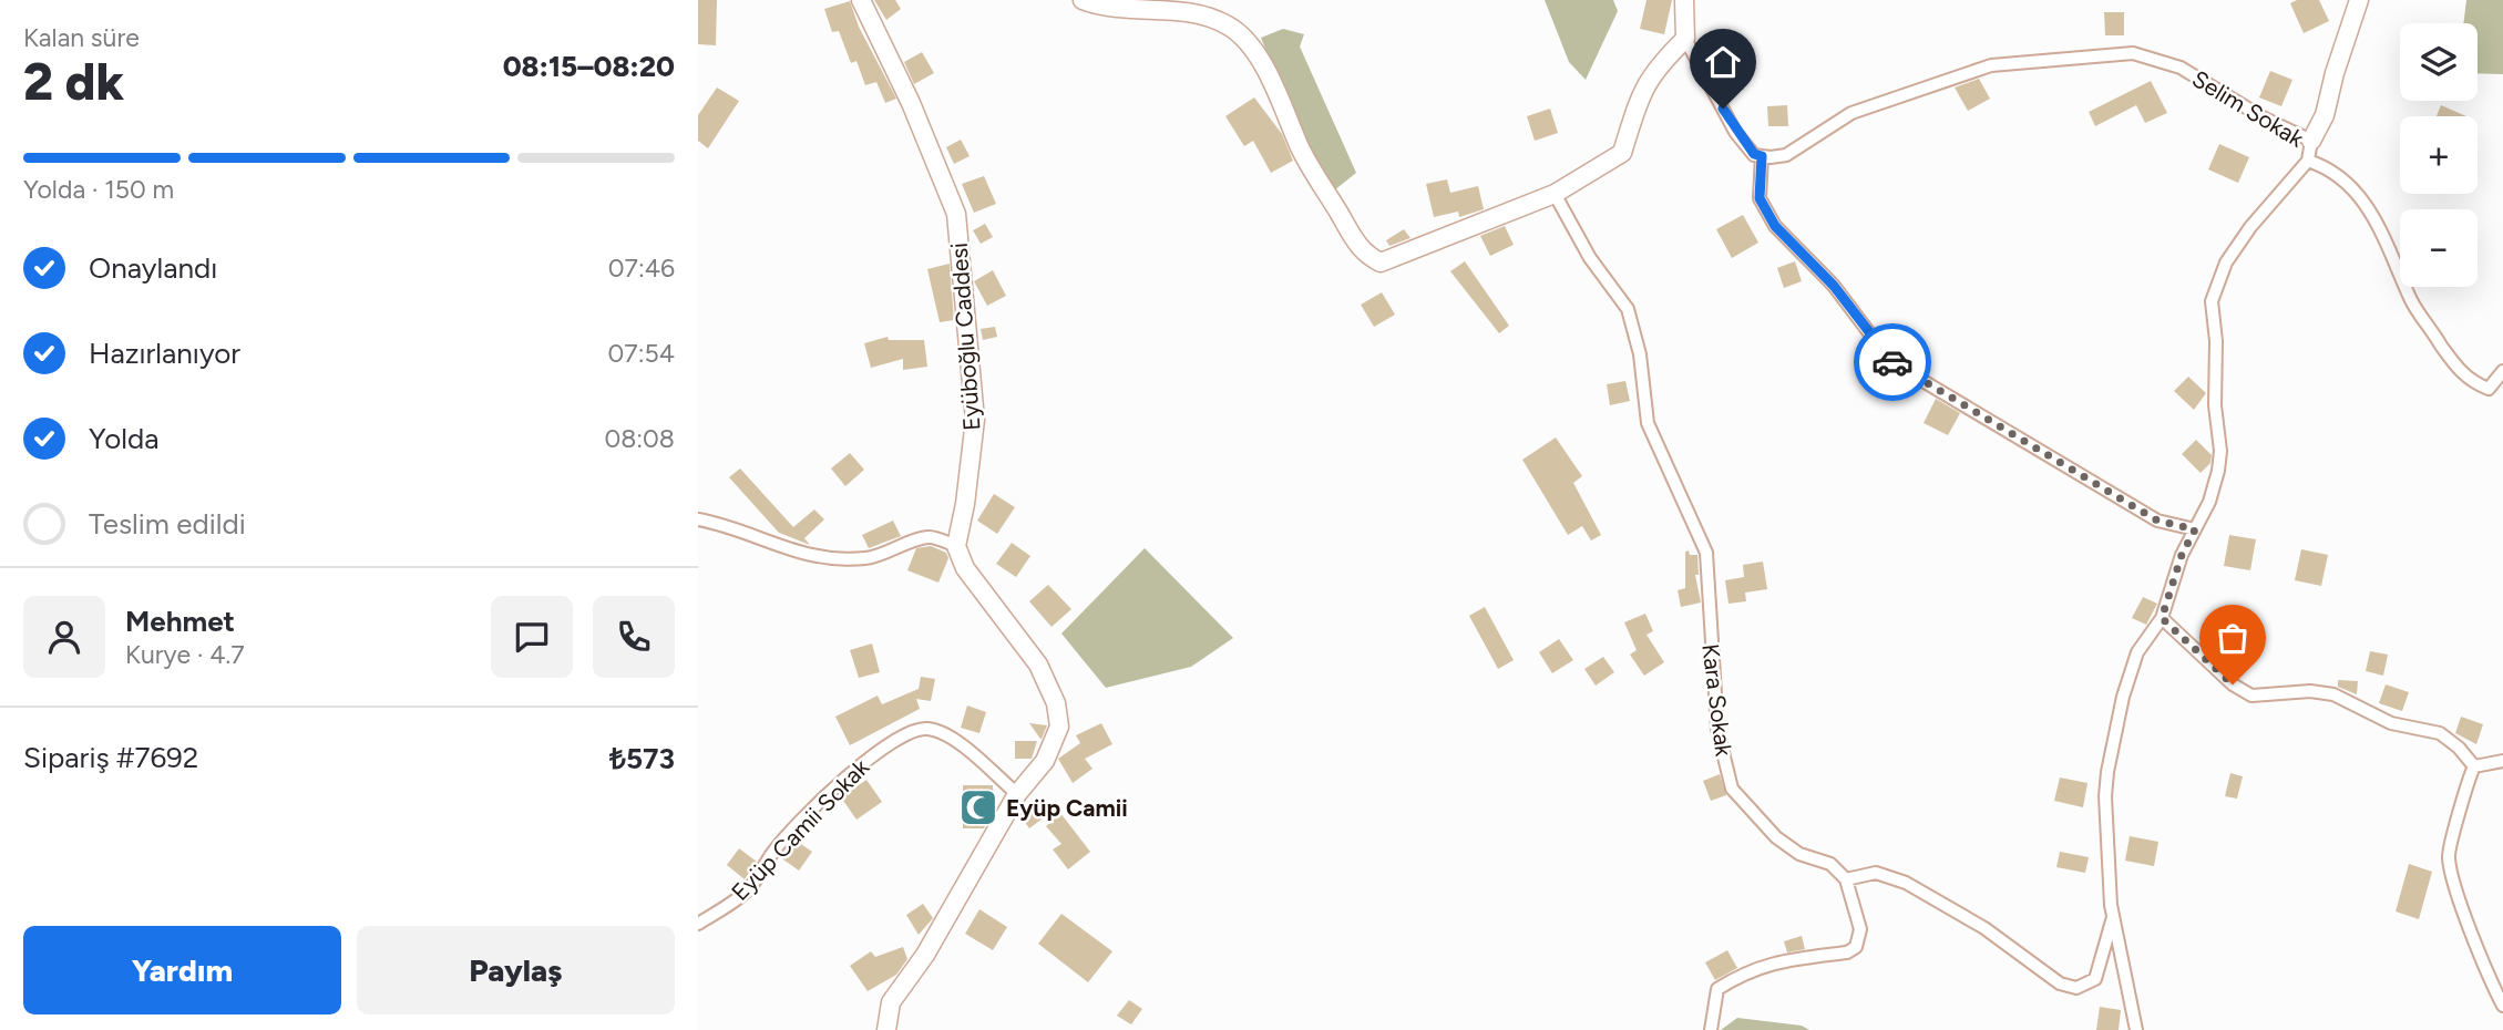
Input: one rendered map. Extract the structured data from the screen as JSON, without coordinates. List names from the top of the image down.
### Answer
{
  "streets": {
    "street": [
      "Selim Sokak",
      "Eyüboğlu Caddesi",
      "Kara Sokak",
      "Eyüp Camii Sokak"
    ]
  },
  "places": {
    "mosque": ["Eyüp Camii"]
  },
  "page": {
    "heading": ["2 dk", "Kalan süre", "08:15–08:20"],
    "panel": [
      "Mehmet",
      "Kurye · 4.7",
      "Sipariş #7692",
      "₺573"
    ],
    "map_buttons": ["+", "−"],
    "bar": "Yolda · 150 m",
    "list": [
      ["Onaylandı", "07:46"],
      ["Hazırlanıyor", "07:54"],
      ["Yolda", "08:08"],
      "Teslim edildi"
    ],
    "buttons": ["Yardım", "Paylaş"]
  }
}
